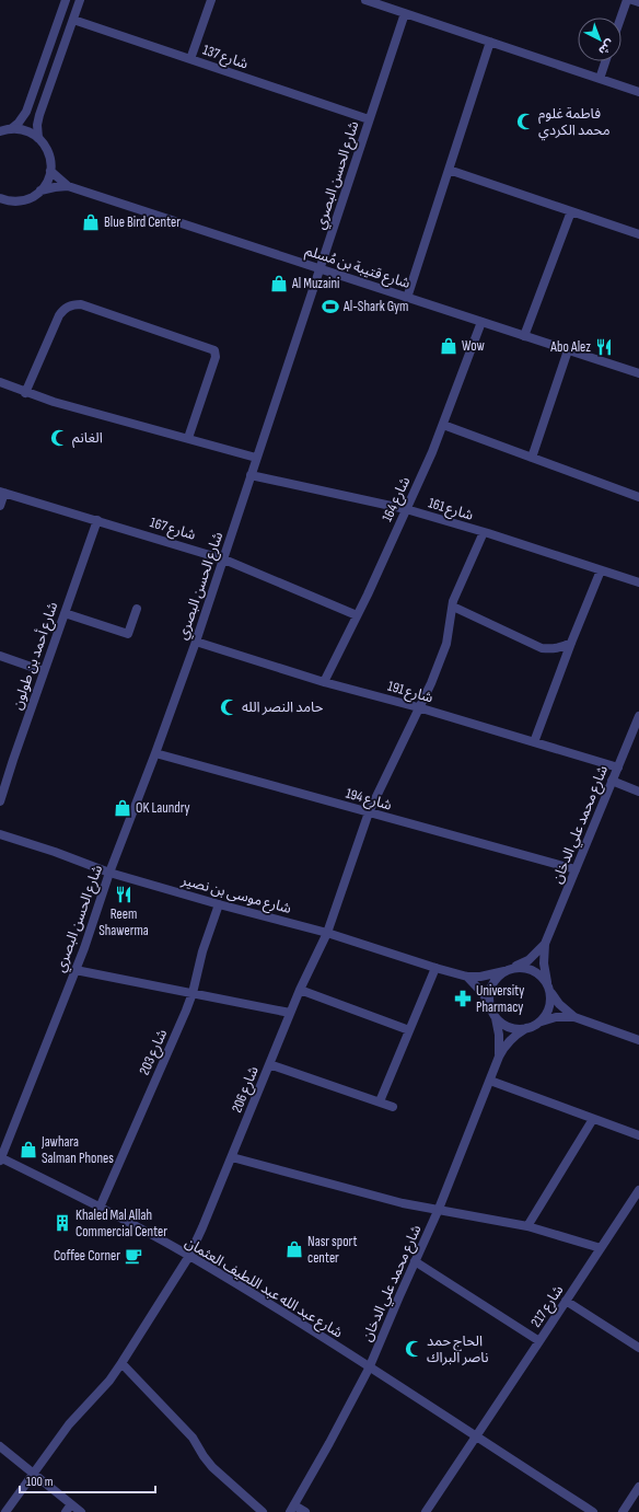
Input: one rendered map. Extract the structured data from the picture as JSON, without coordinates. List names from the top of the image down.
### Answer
{
  "streets": {
    "street": [
      "شارع 137",
      "شارع الحسن البصري",
      "شارع قتيبة بن مُسلم",
      "شارع 164",
      "شارع 161",
      "شارع 167",
      "شارع أحمد بن طولون",
      "شارع 191",
      "شارع 194",
      "شارع محمد علي الدخان",
      "شارع موسى بن نصير",
      "شارع 203",
      "شارع 206",
      "شارع عبد الله عبد اللطيف العثمان",
      "شارع 217"
    ]
  },
  "crossings": [
    ["شارع 137", "شارع الحسن البصري"],
    ["شارع الحسن البصري", "شارع قتيبة بن مُسلم"],
    ["شارع الحسن البصري", "شارع 161"],
    ["شارع الحسن البصري", "شارع 167"],
    ["شارع الحسن البصري", "شارع 191"],
    ["شارع الحسن البصري", "شارع 194"],
    ["شارع الحسن البصري", "شارع موسى بن نصير"],
    ["شارع الحسن البصري", "شارع عبد الله عبد اللطيف العثمان"],
    ["شارع قتيبة بن مُسلم", "شارع 164"],
    ["شارع 164", "شارع 161"],
    ["شارع 164", "شارع 167"],
    ["شارع 164", "شارع 191"],
    ["شارع 161", "شارع 206"],
    ["شارع 167", "شارع أحمد بن طولون"],
    ["شارع 191", "شارع محمد علي الدخان"],
    ["شارع 191", "شارع 206"],
    ["شارع 194", "شارع محمد علي الدخان"],
    ["شارع 194", "شارع 206"],
    ["شارع محمد علي الدخان", "شارع موسى بن نصير"],
    ["شارع محمد علي الدخان", "شارع عبد الله عبد اللطيف العثمان"],
    ["شارع موسى بن نصير", "شارع 203"],
    ["شارع موسى بن نصير", "شارع 206"],
    ["شارع 203", "شارع عبد الله عبد اللطيف العثمان"],
    ["شارع 206", "شارع عبد الله عبد اللطيف العثمان"],
    ["شارع عبد الله عبد اللطيف العثمان", "شارع 217"]
  ],
  "places": {
    "mosque": [
      "فاطمة غلوم محمد الكردي",
      "الغانم",
      "حامد النصر الله",
      "الحاج حمد ناصر البراك"
    ],
    "shop": [
      "Blue Bird Center",
      "Al Muzaini",
      "Wow",
      "OK Laundry",
      "Jawhara Salman Phones",
      "Nasr sport center"
    ],
    "sports": ["Al-Shark Gym"],
    "restaurant": ["Abo Alez", "Reem Shawerma"],
    "pharmacy": ["University Pharmacy"],
    "building": ["Khaled Mal Allah Commercial Center"],
    "cafe": ["Coffee Corner"]
  },
  "scale_bar": "100 m",
  "north": "bottom right"
}
